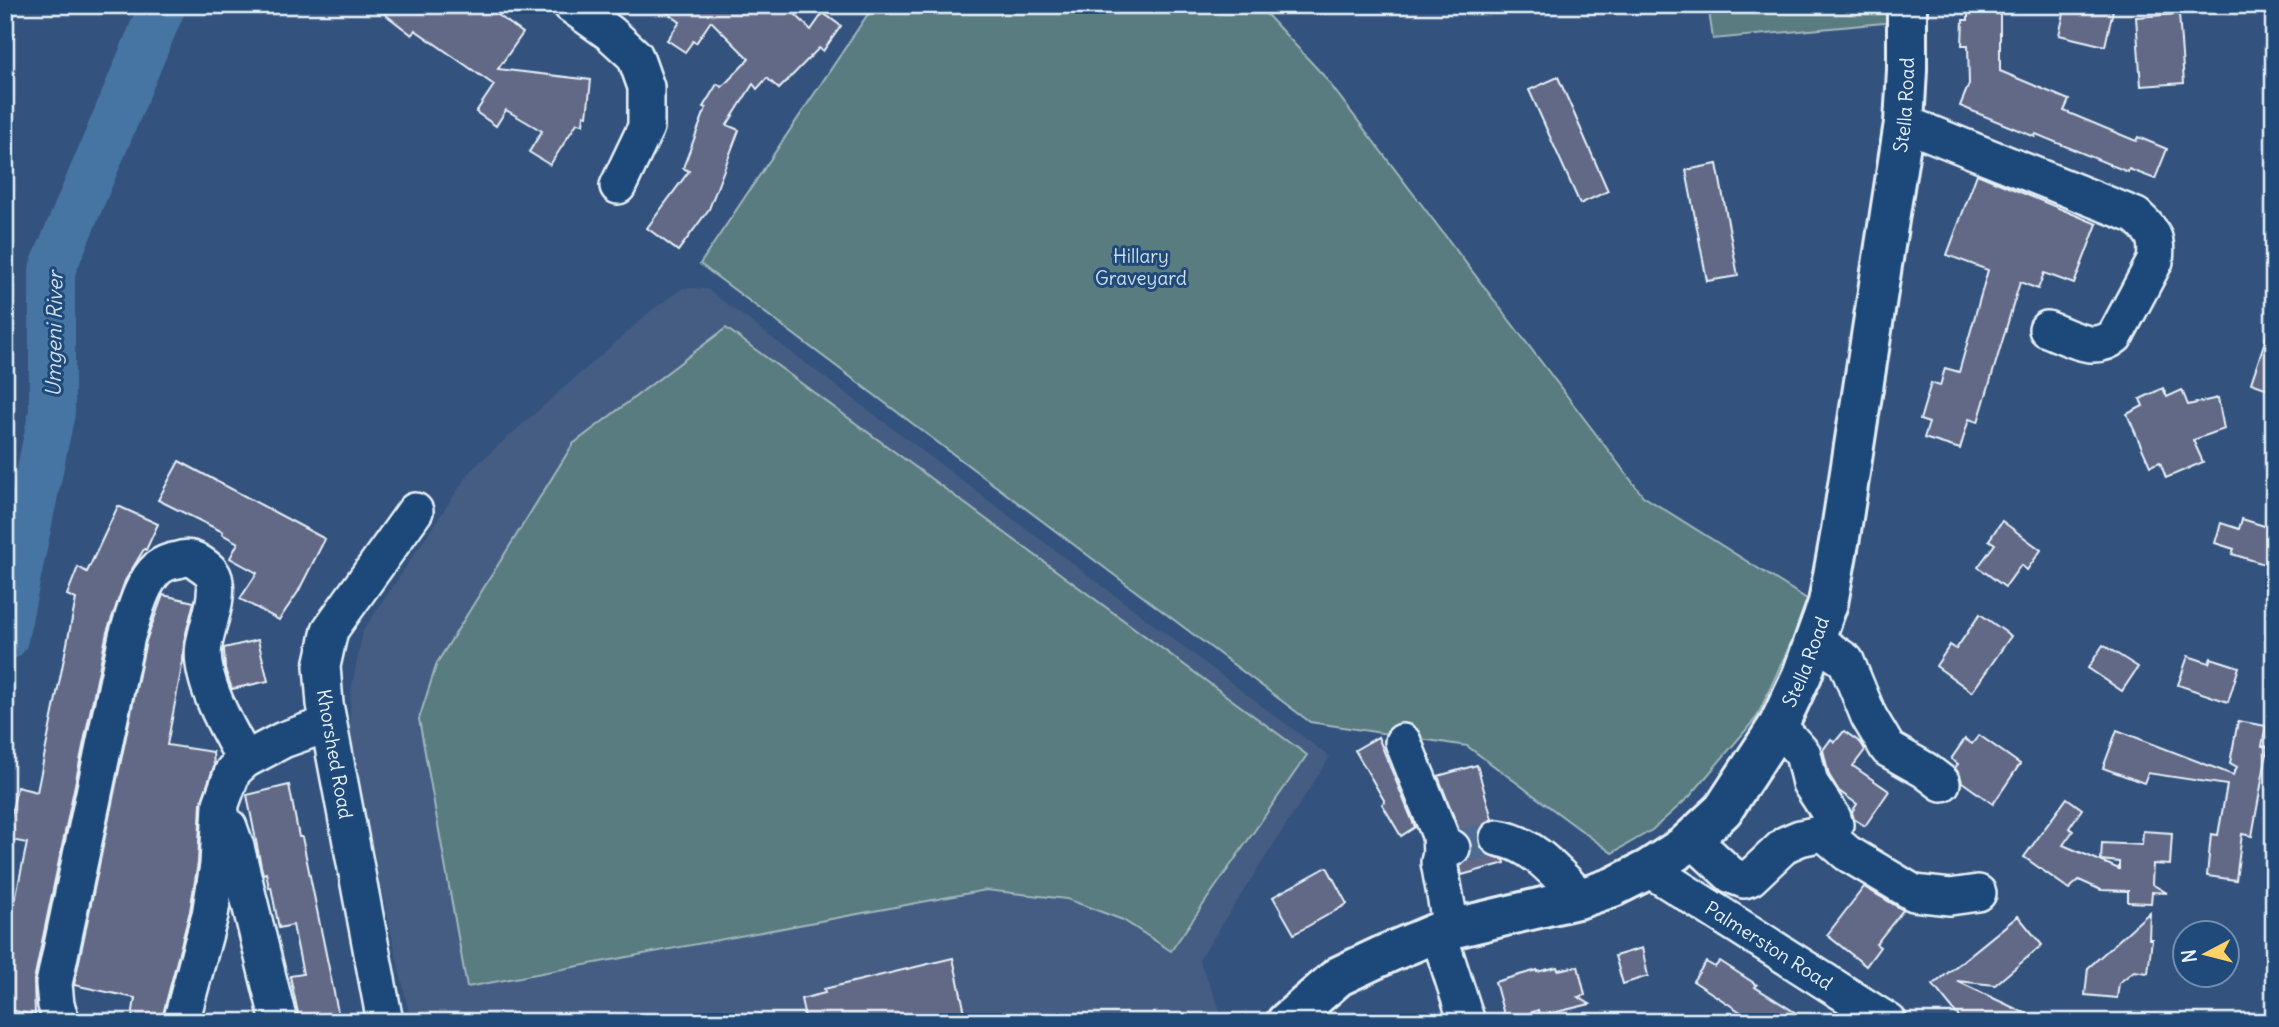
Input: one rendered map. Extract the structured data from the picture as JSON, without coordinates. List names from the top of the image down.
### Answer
{
  "streets": {
    "main road": ["Stella Road"],
    "street": ["Khorshed Road", "Palmerston Road"]
  },
  "crossings": [
    ["Stella Road", "Palmerston Road"]
  ],
  "water": ["Umgeni River"],
  "parks": ["Hillary Graveyard"],
  "north": "left"
}
